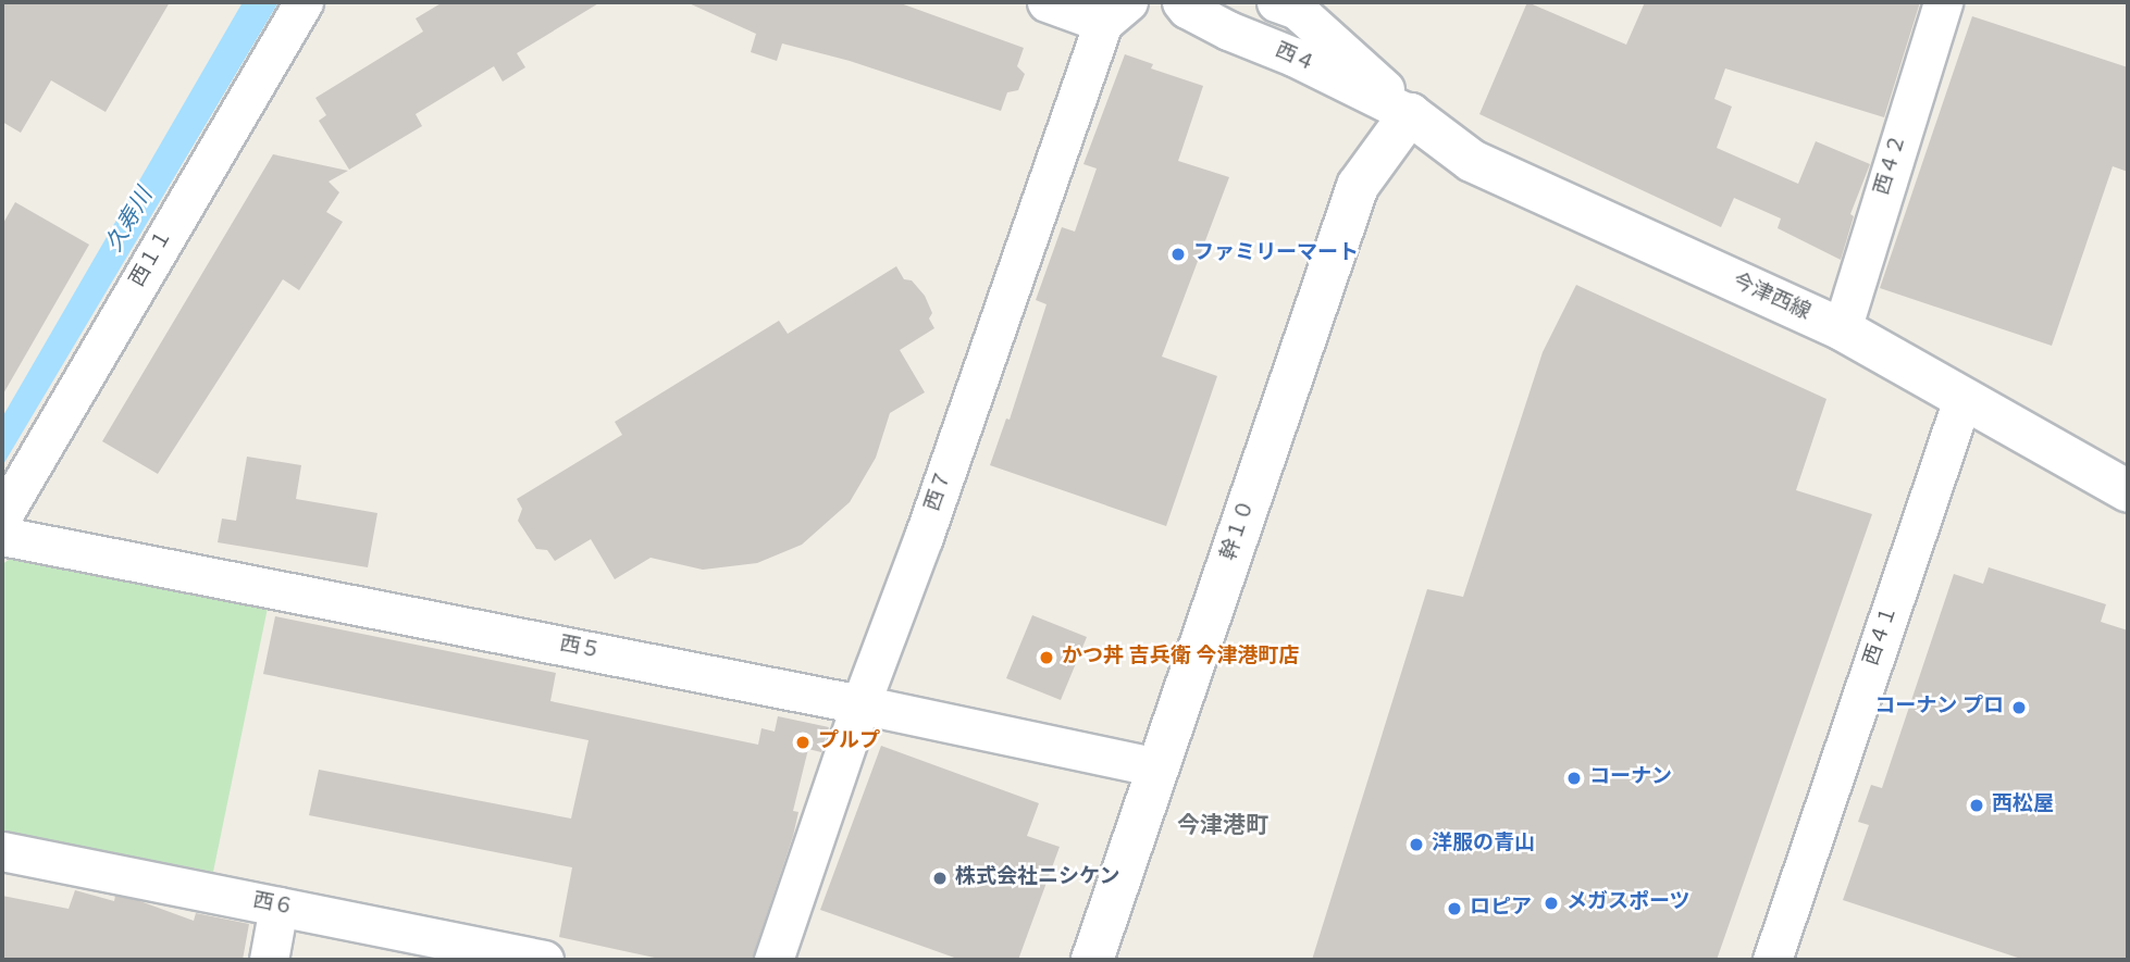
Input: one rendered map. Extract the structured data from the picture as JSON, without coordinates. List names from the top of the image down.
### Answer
{
  "streets": {
    "street": [
      "西４",
      "西４２",
      "西１１",
      "今津西線",
      "西７",
      "幹１０",
      "西４１",
      "西５",
      "西６"
    ]
  },
  "crossings": [
    ["西４", "今津西線"],
    ["西４", "幹１０"],
    ["西４２", "今津西線"],
    ["今津西線", "幹１０"],
    ["今津西線", "西４１"],
    ["西７", "西５"],
    ["幹１０", "西５"]
  ],
  "districts": ["今津港町"],
  "water": ["久寿川"],
  "places": [
    "ファミリーマート",
    "かつ丼 吉兵衛 今津港町店",
    "コーナン プロ",
    "プルプ",
    "コーナン",
    "西松屋",
    "洋服の青山",
    "株式会社ニシケン",
    "メガスポーツ",
    "ロピア"
  ]
}
